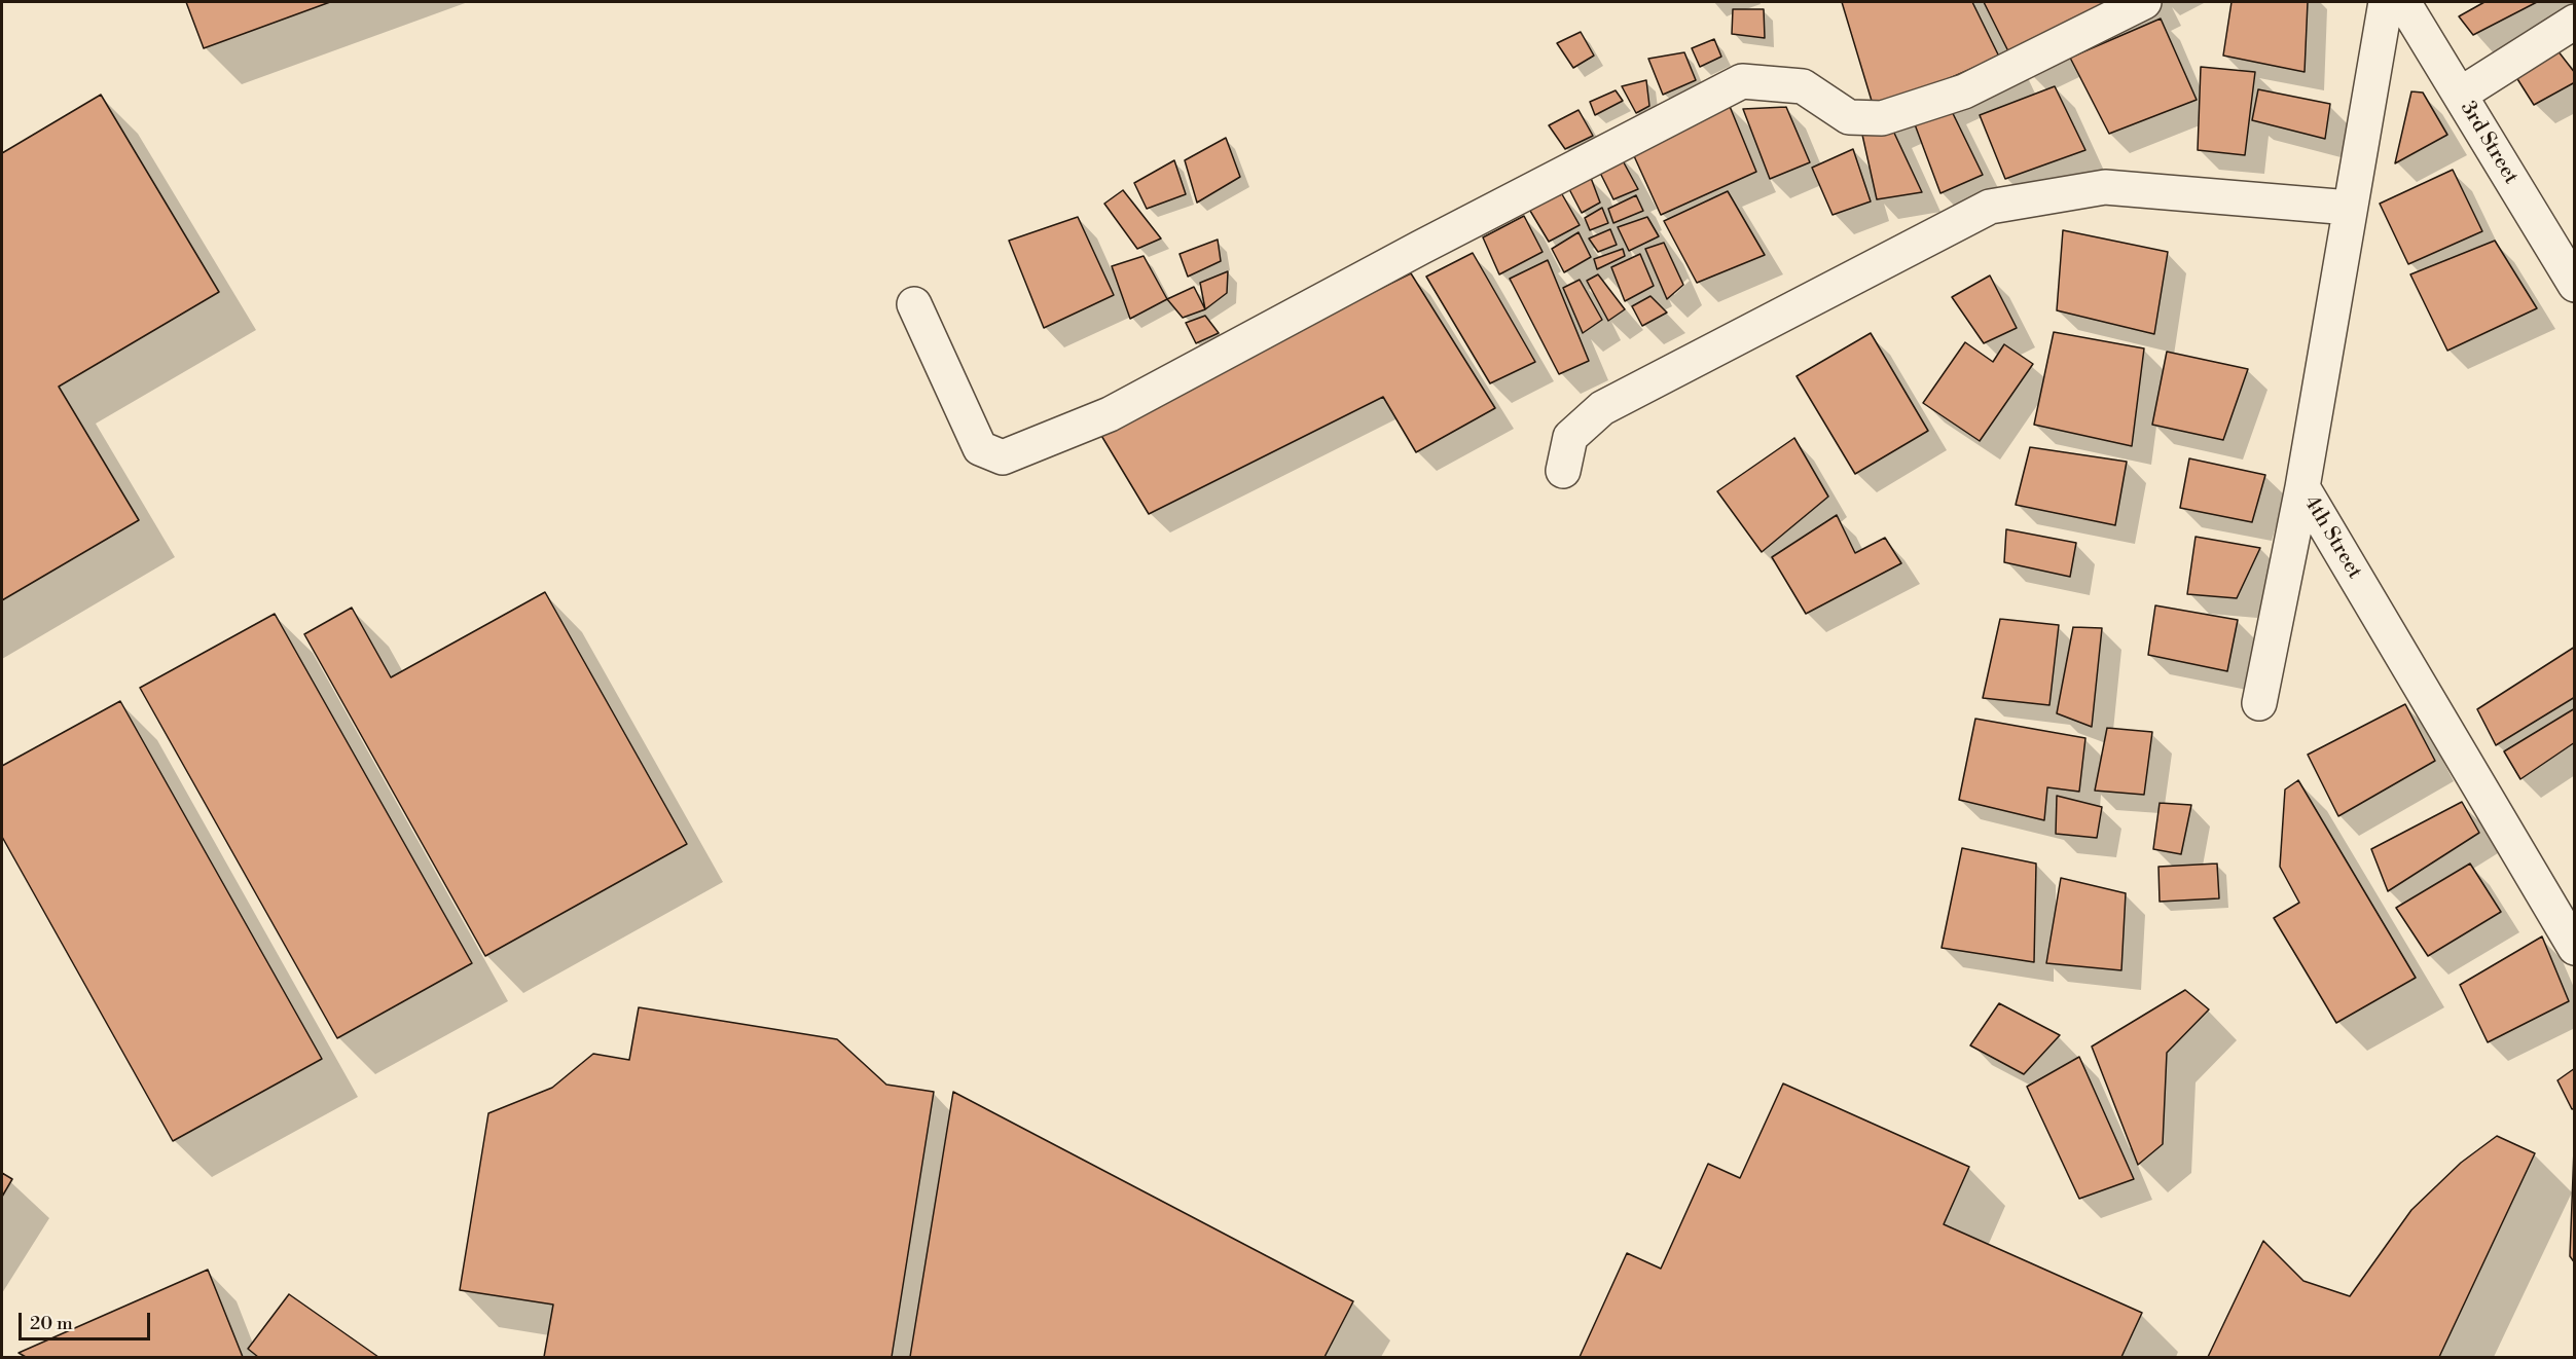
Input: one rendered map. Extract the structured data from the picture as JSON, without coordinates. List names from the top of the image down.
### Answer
{
  "streets": {
    "street": ["3rd Street", "4th Street"]
  },
  "scale_bar": "20 m"
}
